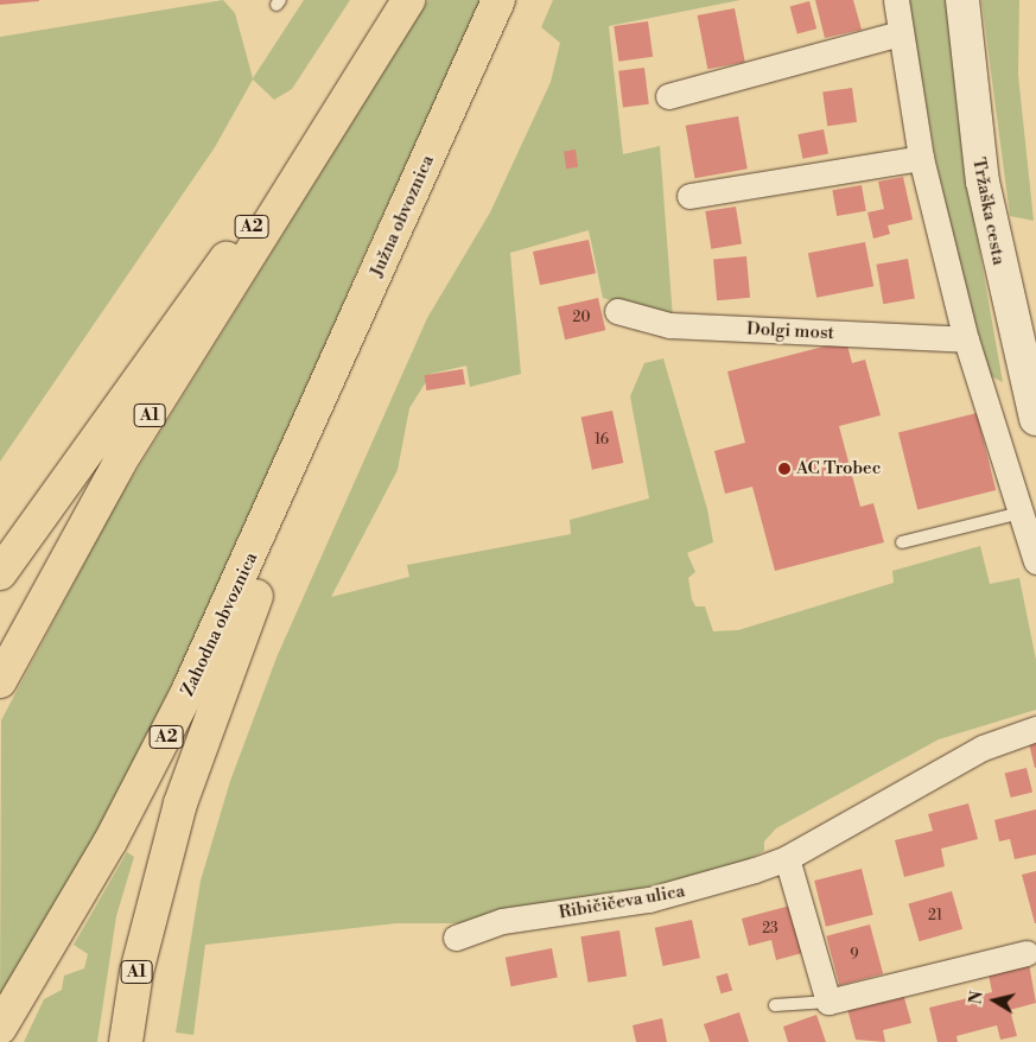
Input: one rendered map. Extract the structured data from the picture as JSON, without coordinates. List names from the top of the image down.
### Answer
{
  "streets": {
    "highway": [
      "Južna obvoznica",
      "A2",
      "A1",
      "Zahodna obvoznica"
    ],
    "main road": ["Tržaška cesta"],
    "street": ["Dolgi most", "Ribičičeva ulica"]
  },
  "crossings": [
    ["Južna obvoznica", "A1"],
    ["Južna obvoznica", "Zahodna obvoznica"],
    ["A2", "A1"],
    ["A1", "Zahodna obvoznica"]
  ],
  "places": ["AC Trobec"],
  "house_numbers": [
    "20",
    "16",
    "21",
    "23",
    "9"
  ],
  "north": "left"
}
